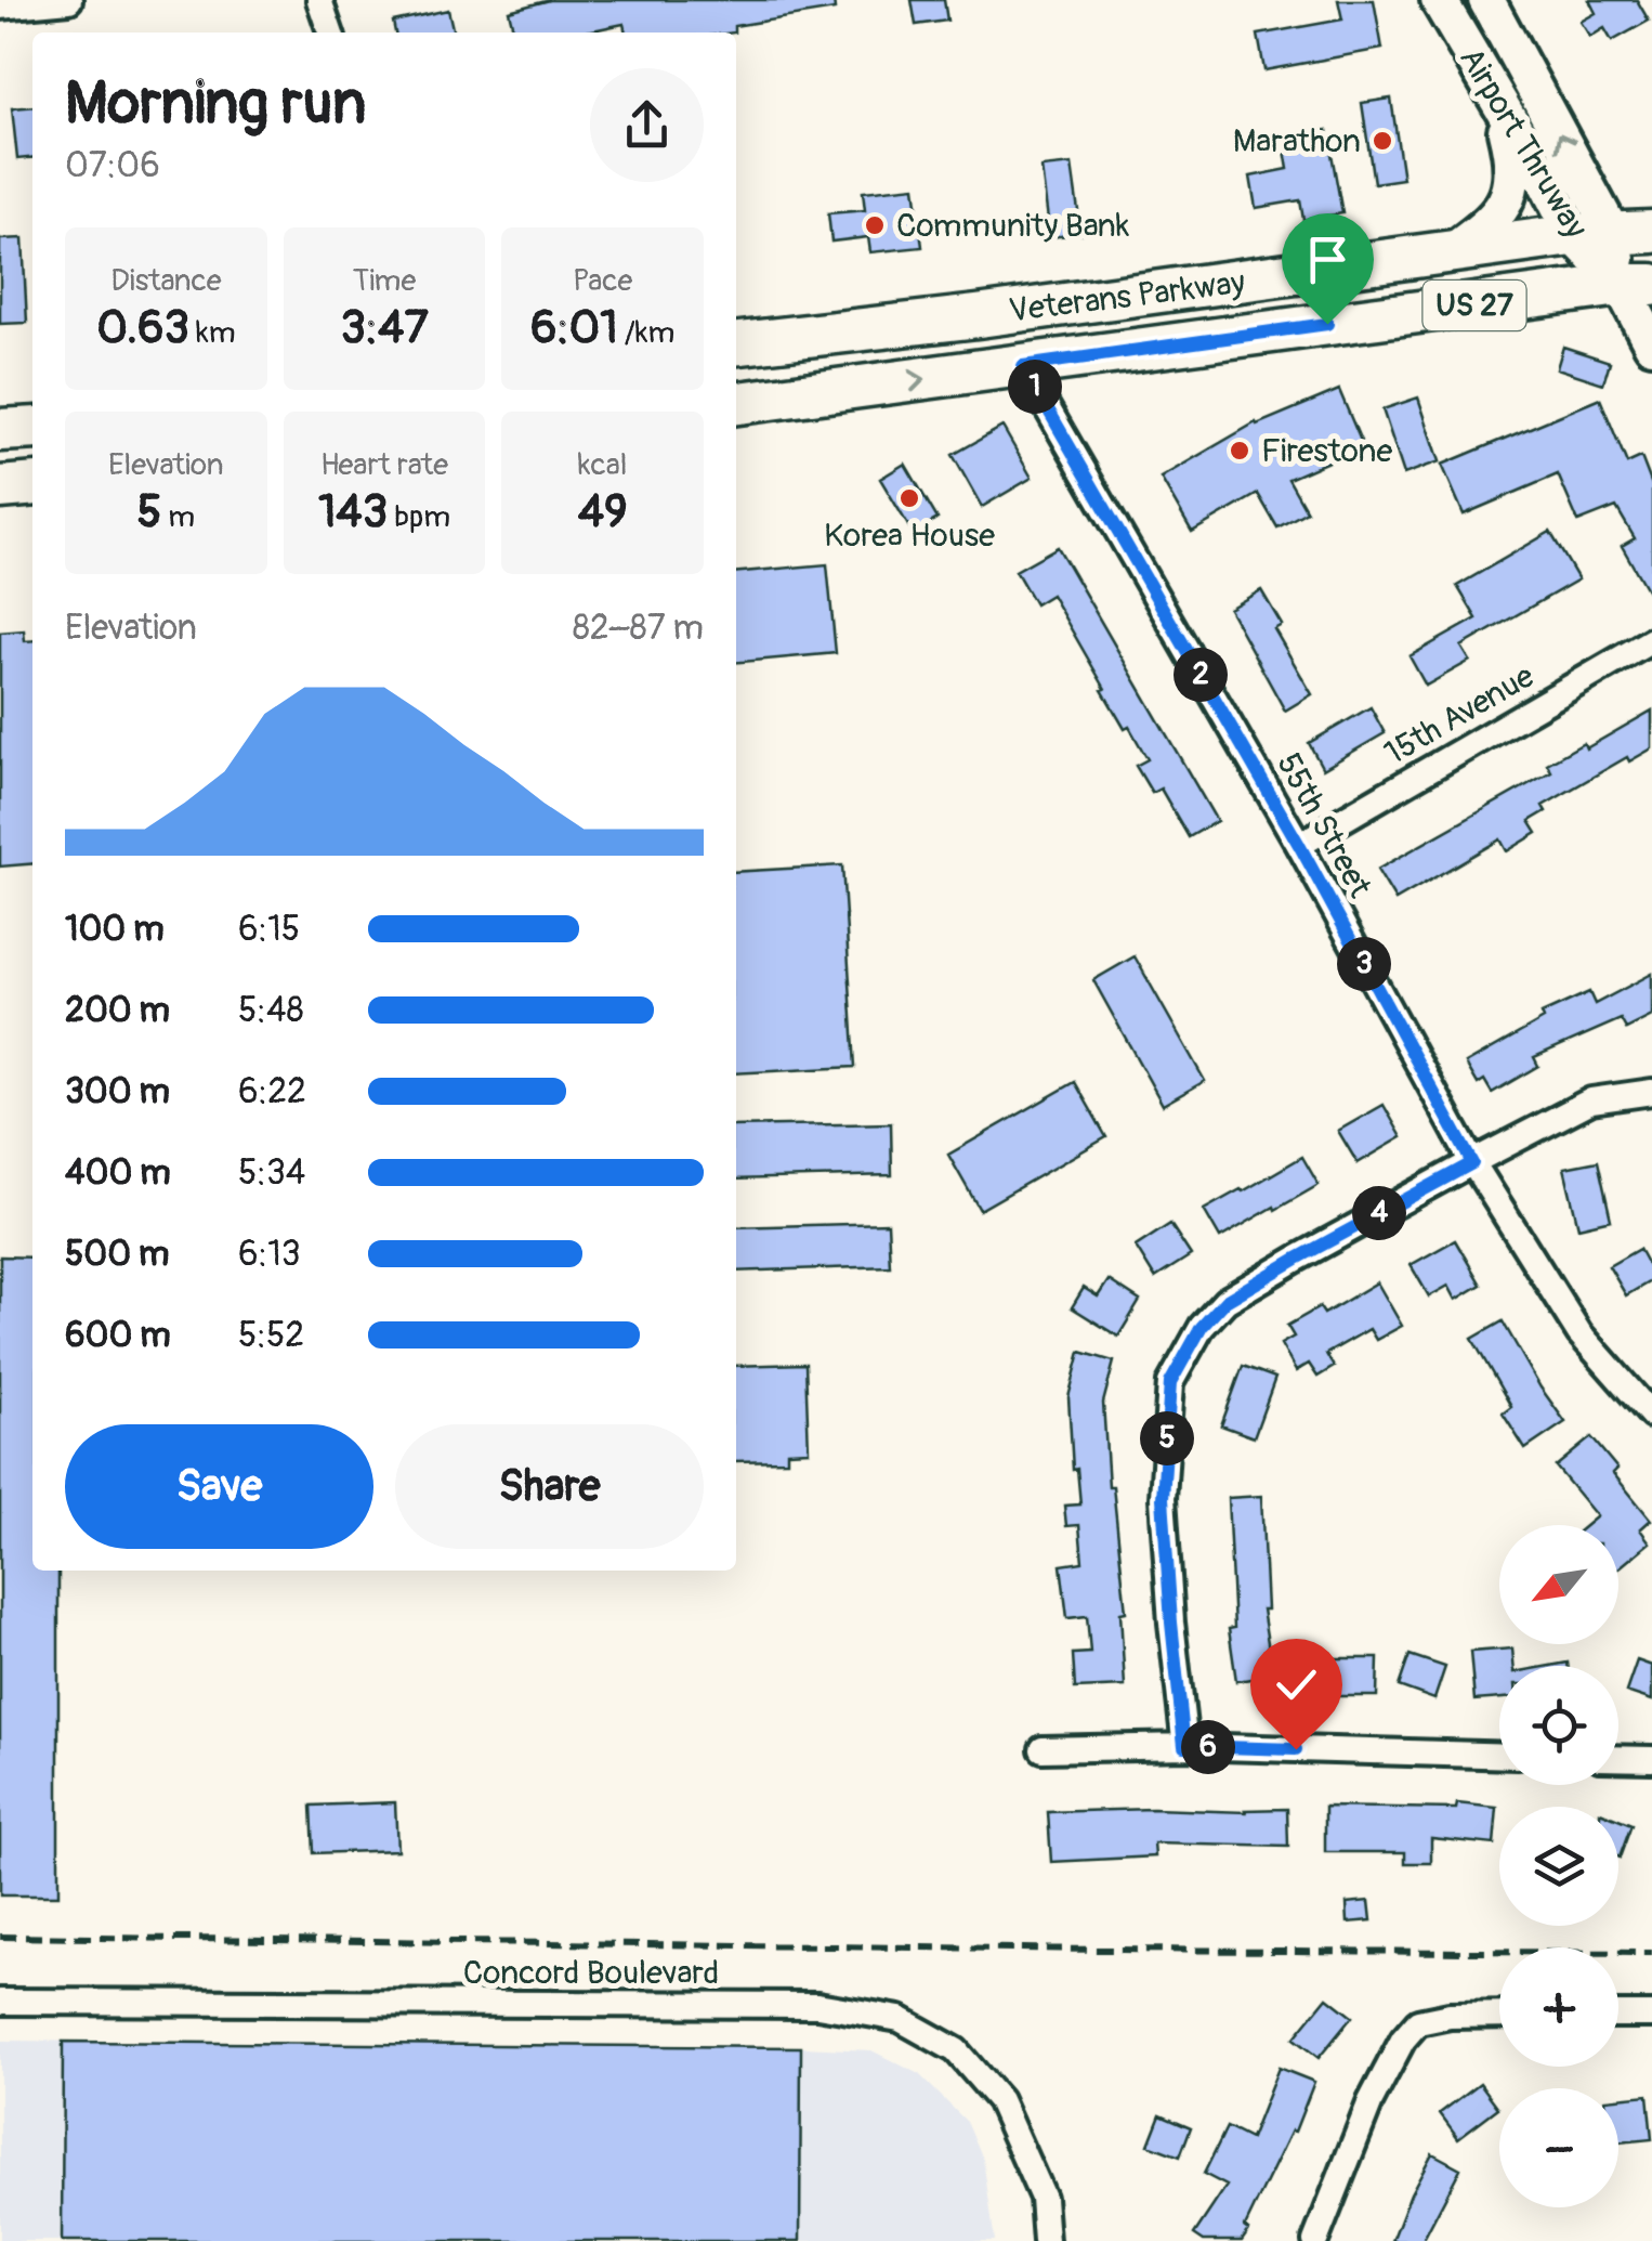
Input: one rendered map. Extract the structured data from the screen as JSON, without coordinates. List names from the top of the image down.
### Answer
{
  "streets": {
    "main road": ["Airport Thruway", "Veterans Parkway", "US 27"],
    "street": ["15th Avenue", "55th Street", "Concord Boulevard"]
  },
  "crossings": [
    ["Airport Thruway", "Veterans Parkway"],
    ["Veterans Parkway", "55th Street"],
    ["15th Avenue", "55th Street"]
  ],
  "places": [
    "Marathon",
    "Community Bank",
    "Firestone",
    "Korea House"
  ],
  "north": "bottom left",
  "page": {
    "heading": ["Morning run", "07:06"],
    "stats": [
      ["Distance", "0.63 km"],
      ["Time", "3:47"],
      ["Pace", "6:01 /km"],
      ["Elevation", "5 m"],
      ["Heart rate", "143 bpm"],
      ["kcal", "49"]
    ],
    "pins": [
      "1",
      "2",
      "3",
      "4",
      "5",
      "6"
    ],
    "chart": ["Elevation", "82–87 m"],
    "list": [
      {
        "name": "100 m",
        "note": "6:15"
      },
      {
        "name": "200 m",
        "note": "5:48"
      },
      {
        "name": "300 m",
        "note": "6:22"
      },
      {
        "name": "400 m",
        "note": "5:34"
      },
      {
        "name": "500 m",
        "note": "6:13"
      },
      {
        "name": "600 m",
        "note": "5:52"
      }
    ],
    "buttons": ["Save", "Share"],
    "map_buttons": ["+", "−"]
  }
}
